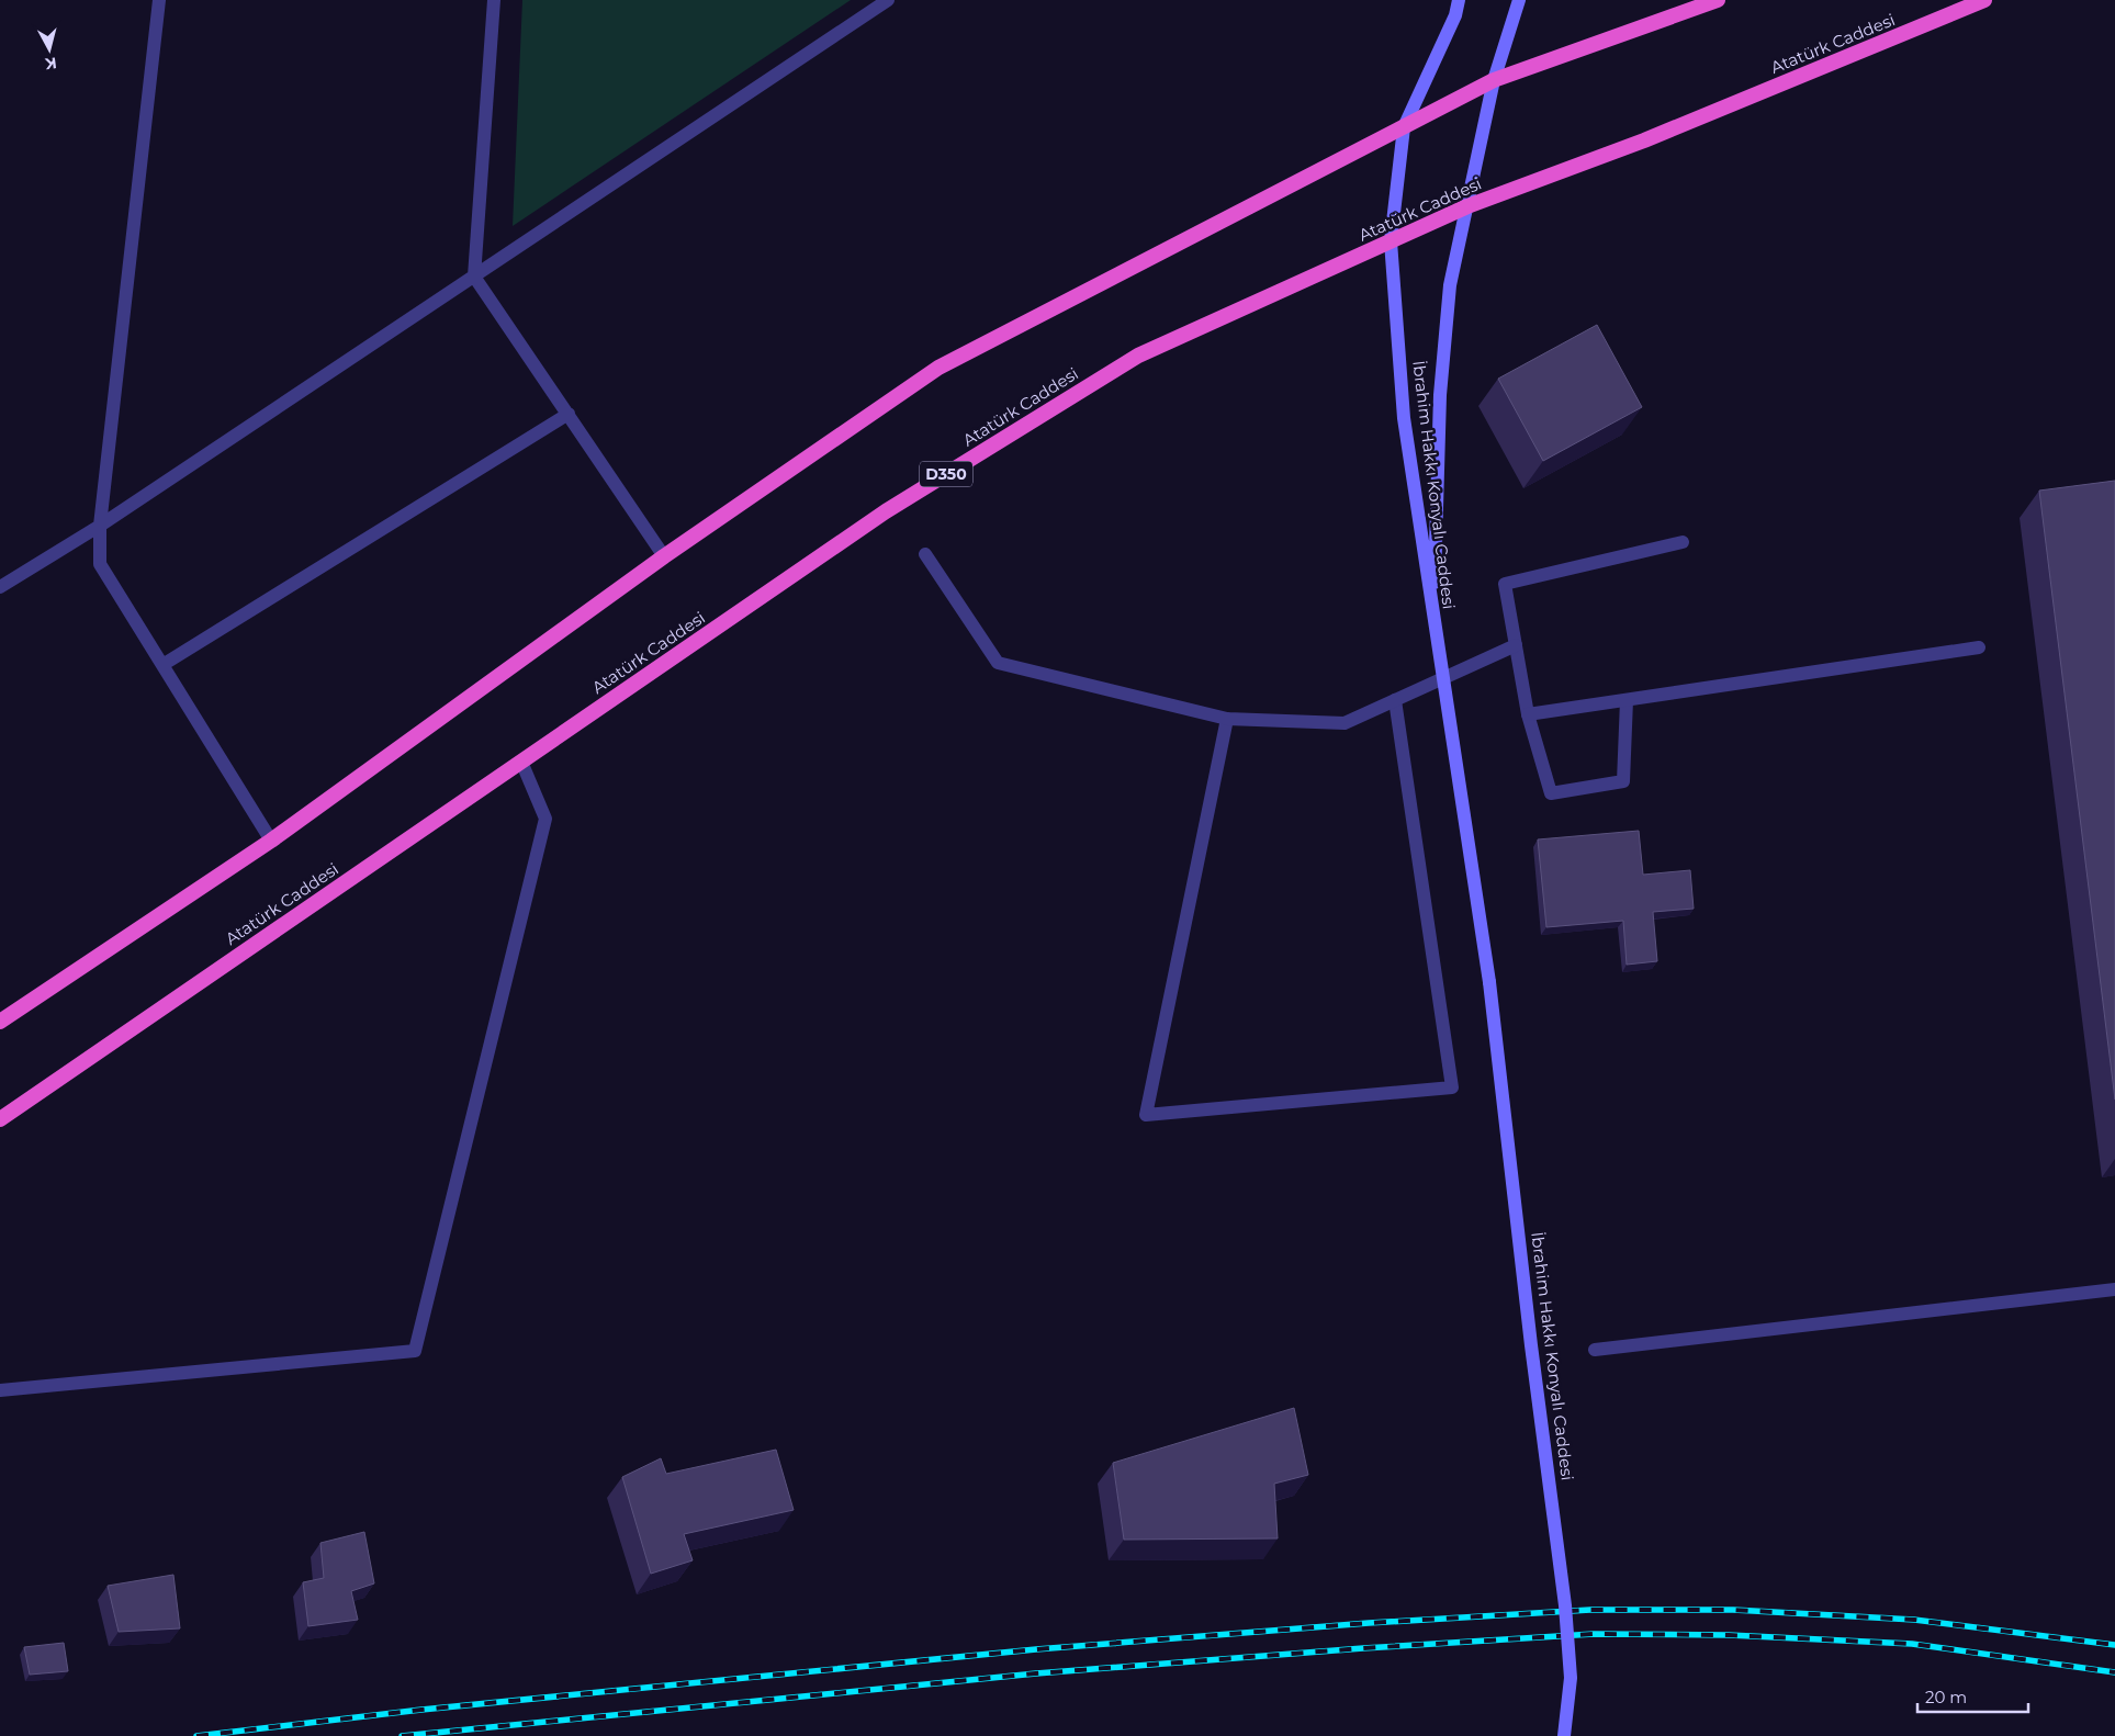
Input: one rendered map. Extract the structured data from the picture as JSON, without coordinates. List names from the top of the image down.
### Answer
{
  "streets": {
    "highway": ["Atatürk Caddesi", "D350"],
    "main road": ["İbrahim Hakkı Konyalı Caddesi"]
  },
  "crossings": [
    ["Atatürk Caddesi", "İbrahim Hakkı Konyalı Caddesi"]
  ],
  "scale_bar": "20 m",
  "north": "bottom"
}
